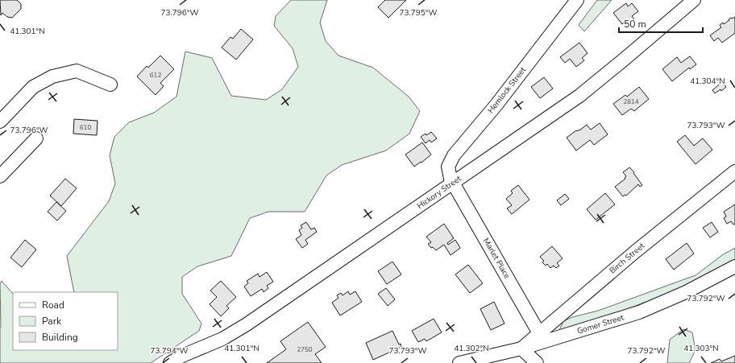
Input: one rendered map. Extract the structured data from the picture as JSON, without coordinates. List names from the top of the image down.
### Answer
{
  "streets": {
    "street": [
      "Hemlock Street",
      "Hickory Street",
      "Marlet Place",
      "Birch Street",
      "Gomer Street"
    ]
  },
  "crossings": [
    ["Hemlock Street", "Hickory Street"],
    ["Hemlock Street", "Marlet Place"],
    ["Hickory Street", "Marlet Place"],
    ["Marlet Place", "Birch Street"],
    ["Birch Street", "Gomer Street"]
  ],
  "house_numbers": [
    "612",
    "2814",
    "610",
    "2750"
  ],
  "legend": ["Road", "Park", "Building"],
  "scale_bar": "50 m",
  "coordinates": [
    "73.795°W",
    "73.796°W",
    "41.301°N",
    "41.304°N",
    "73.793°W",
    "73.792°W",
    "41.302°N",
    "41.303°N",
    "73.794°W"
  ]
}
